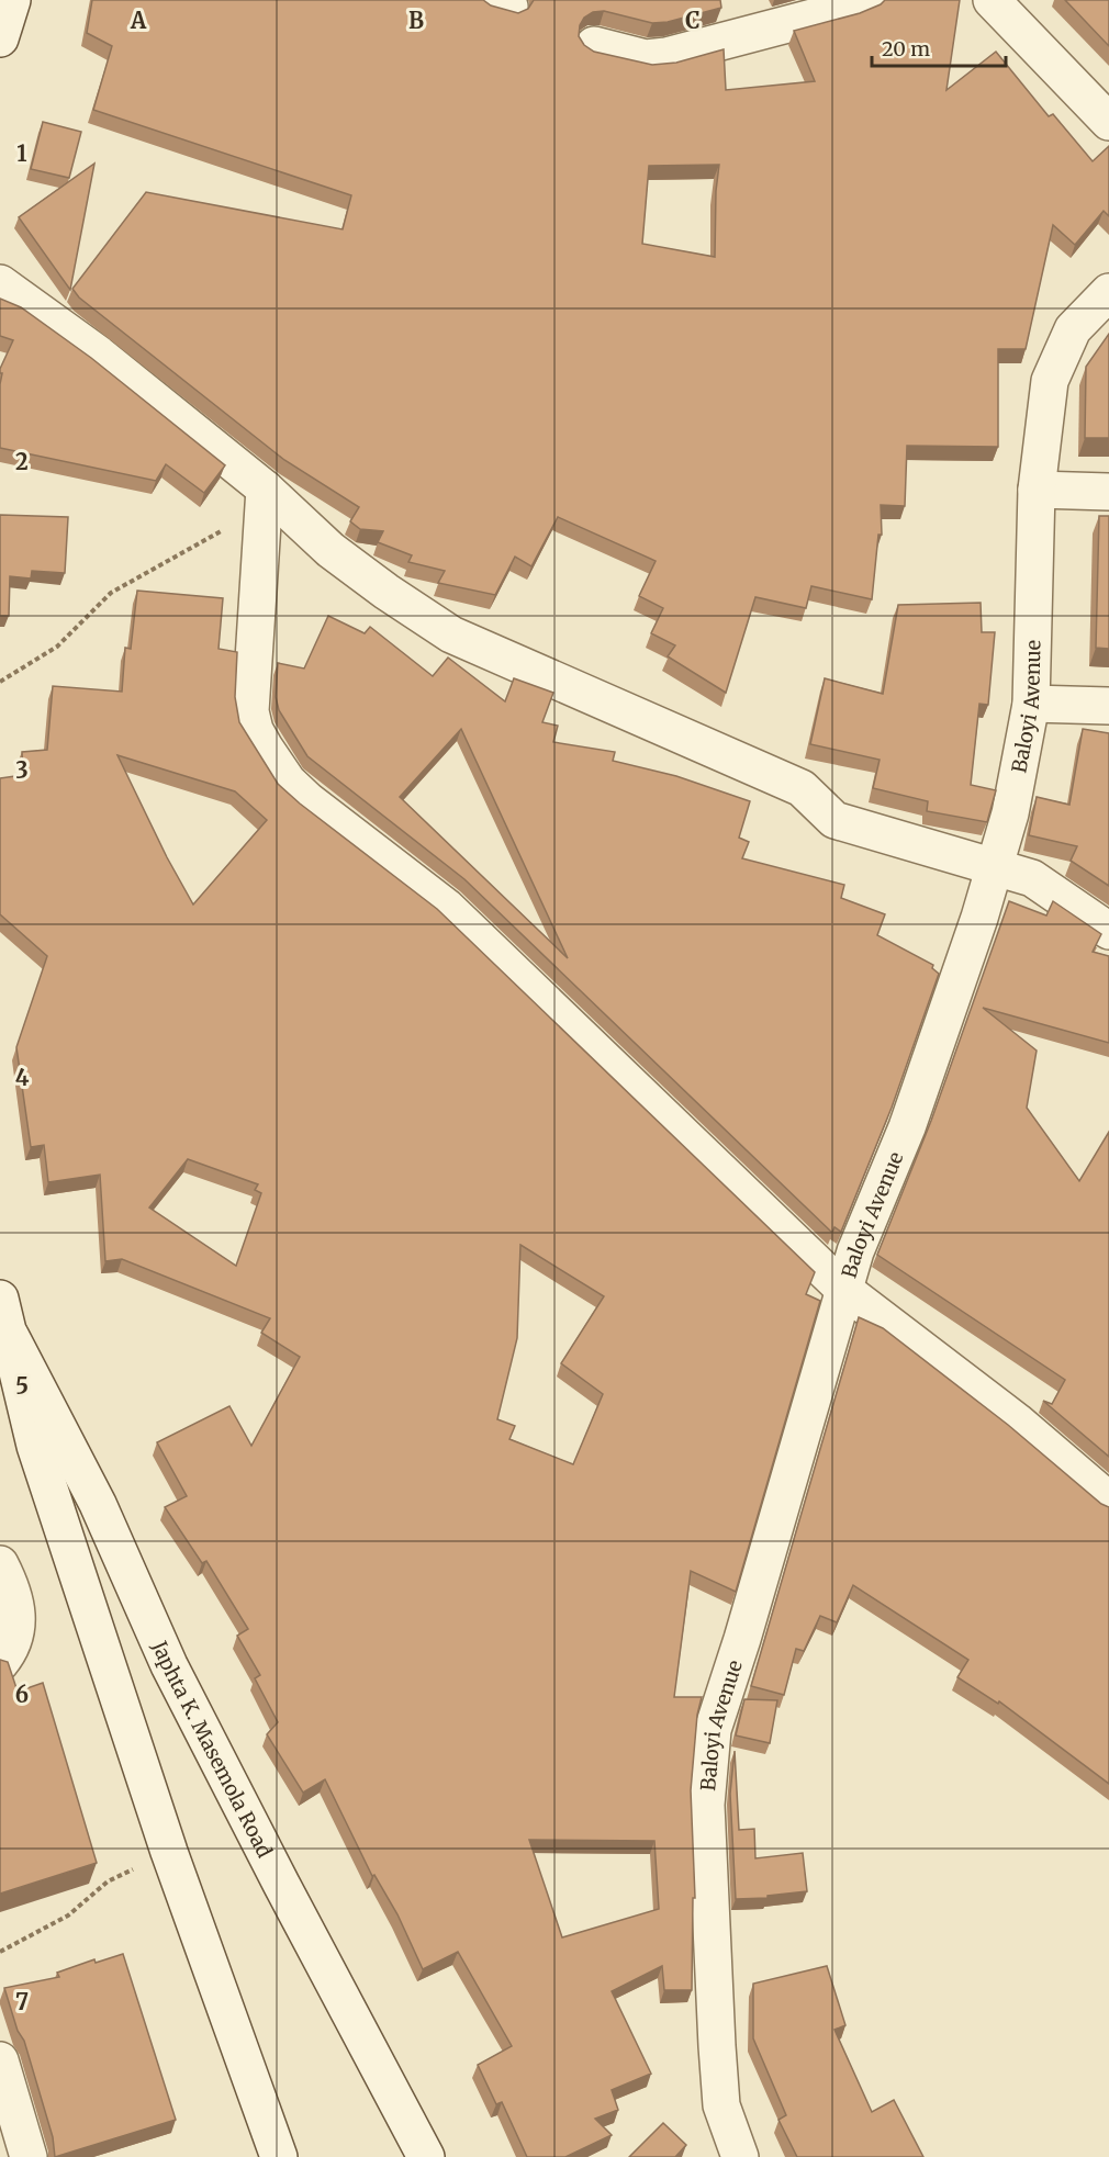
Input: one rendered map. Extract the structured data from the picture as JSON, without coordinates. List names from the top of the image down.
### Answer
{
  "streets": {
    "street": ["Baloyi Avenue", "Japhta K. Masemola Road"]
  },
  "scale_bar": "20 m",
  "grid": {
    "columns": ["A", "B", "C"],
    "rows": [
      "1",
      "2",
      "3",
      "4",
      "5",
      "6",
      "7"
    ]
  }
}
